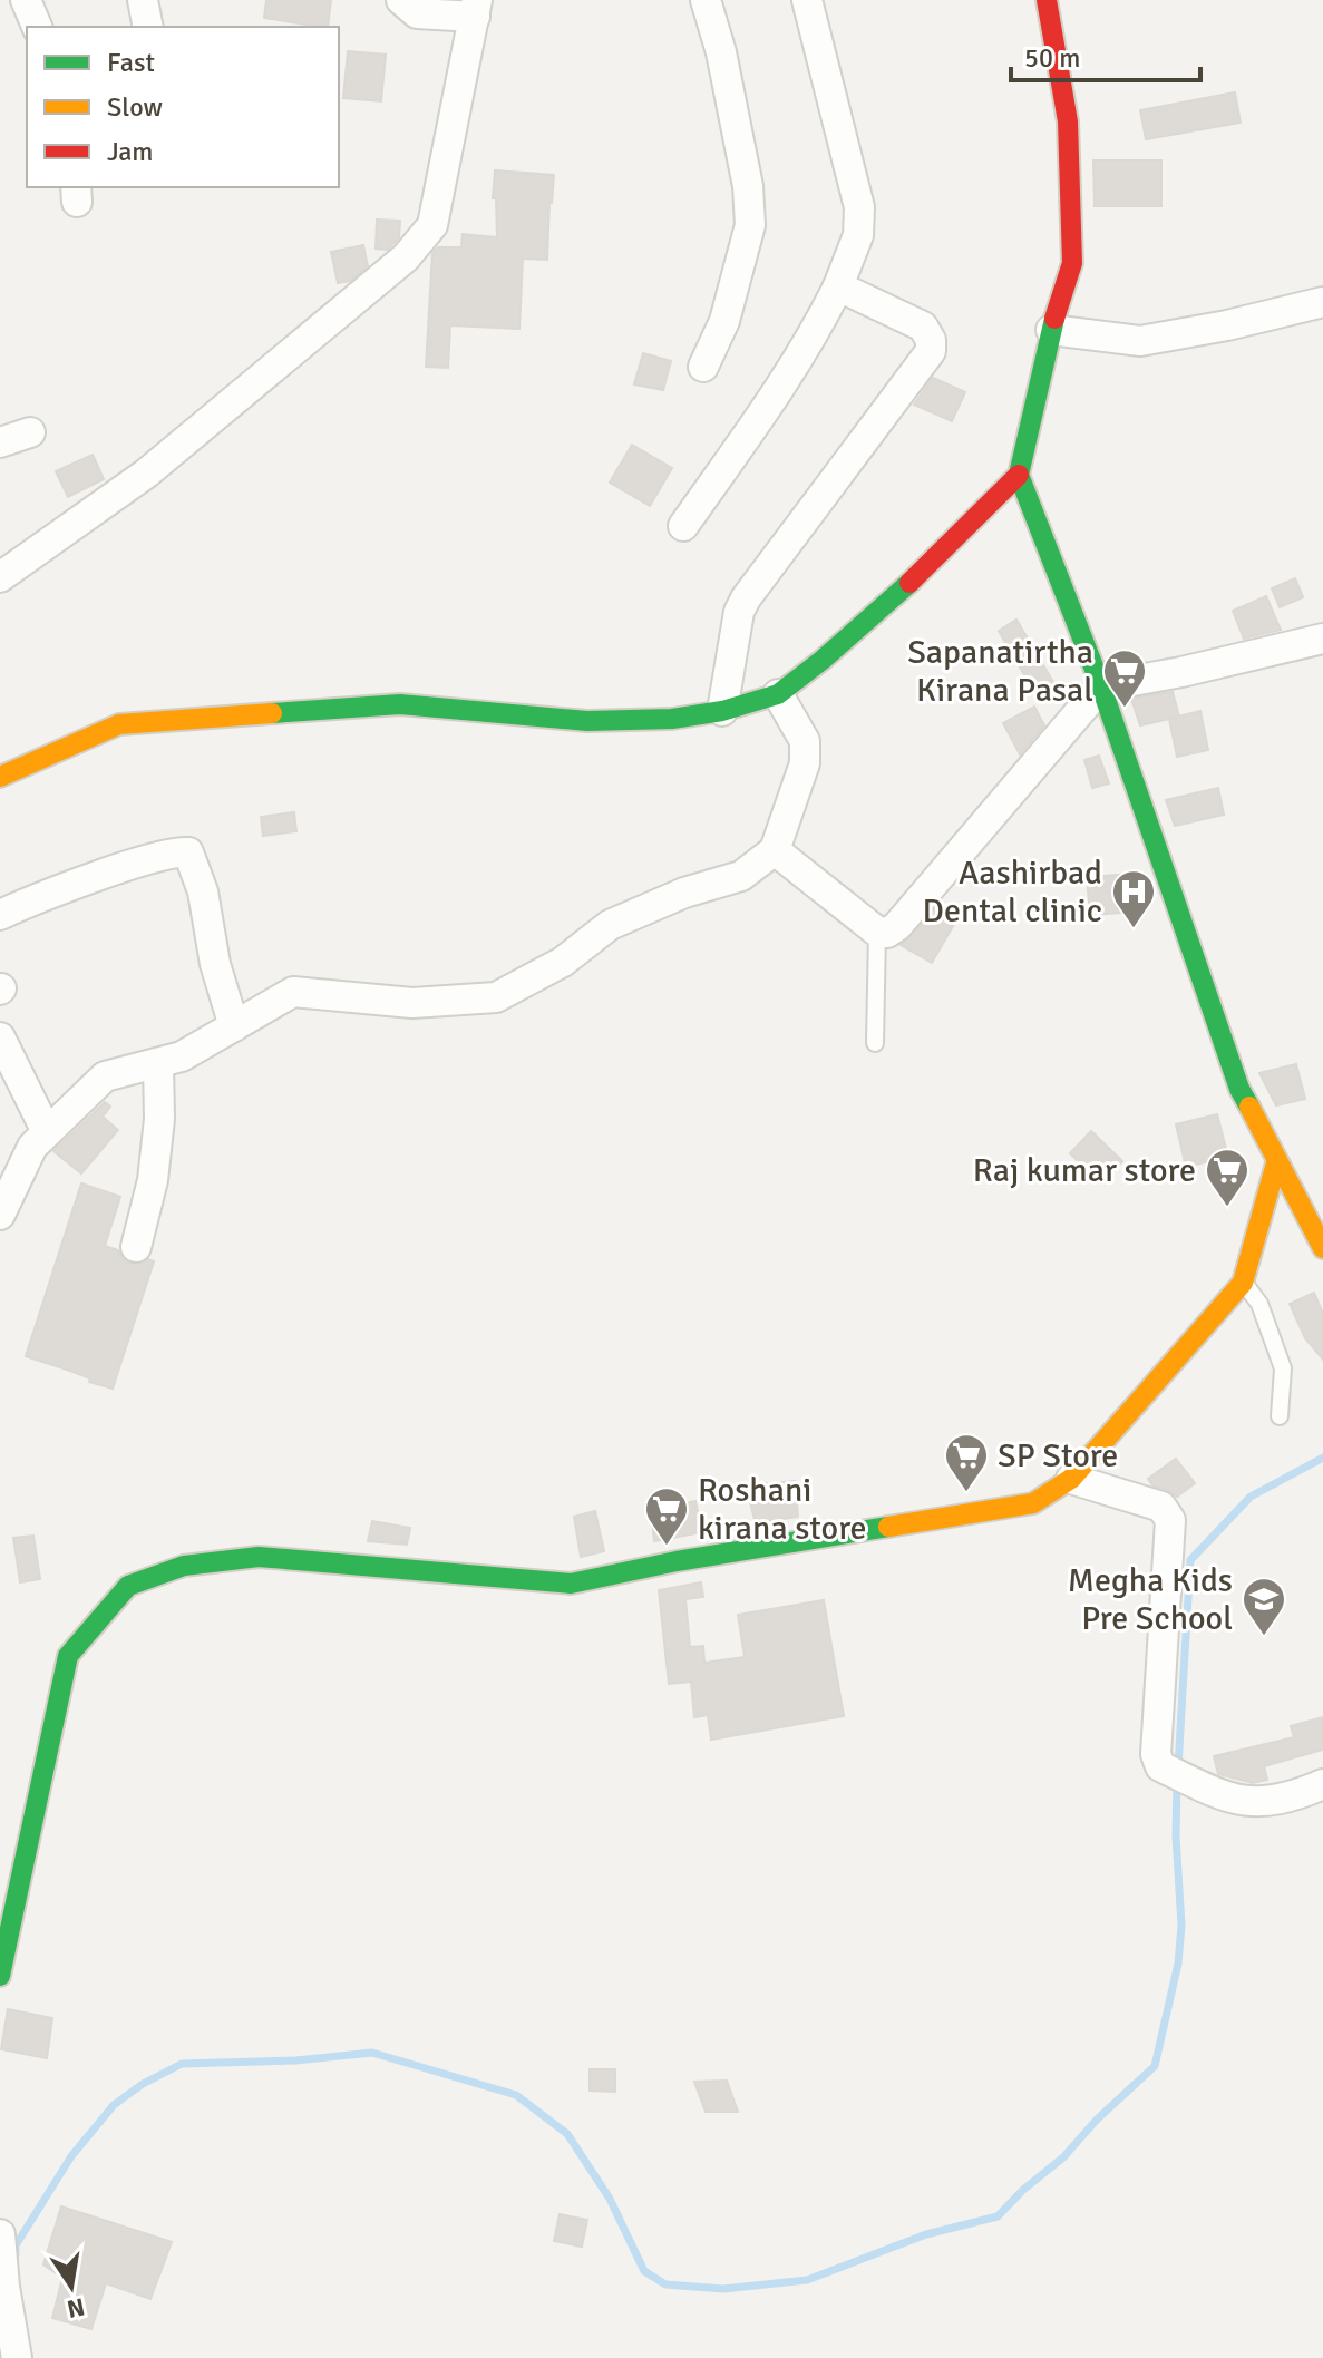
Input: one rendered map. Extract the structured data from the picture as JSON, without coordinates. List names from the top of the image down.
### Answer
{
  "places": {
    "supermarket": [
      "Sapanatirtha Kirana Pasal",
      "Raj kumar store",
      "SP Store",
      "Roshani kirana store"
    ],
    "hospital": ["Aashirbad Dental clinic"],
    "school or university": ["Megha Kids Pre School"]
  },
  "legend": ["Fast", "Slow", "Jam"],
  "scale_bar": "50 m",
  "north": "bottom"
}
